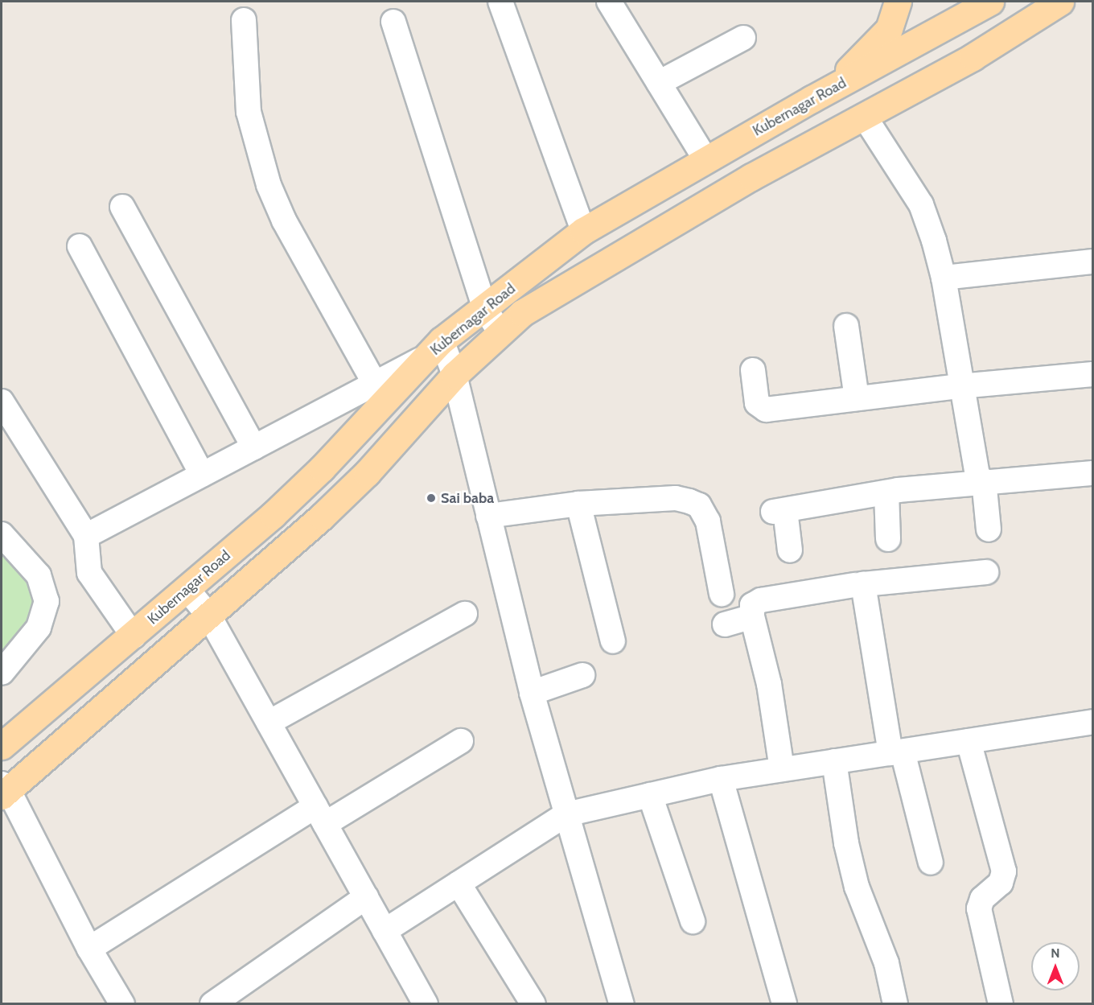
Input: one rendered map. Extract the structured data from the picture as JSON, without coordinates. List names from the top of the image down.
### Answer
{
  "streets": {
    "main road": ["Kubernagar Road"]
  },
  "places": ["Sai baba"],
  "north": "top"
}
